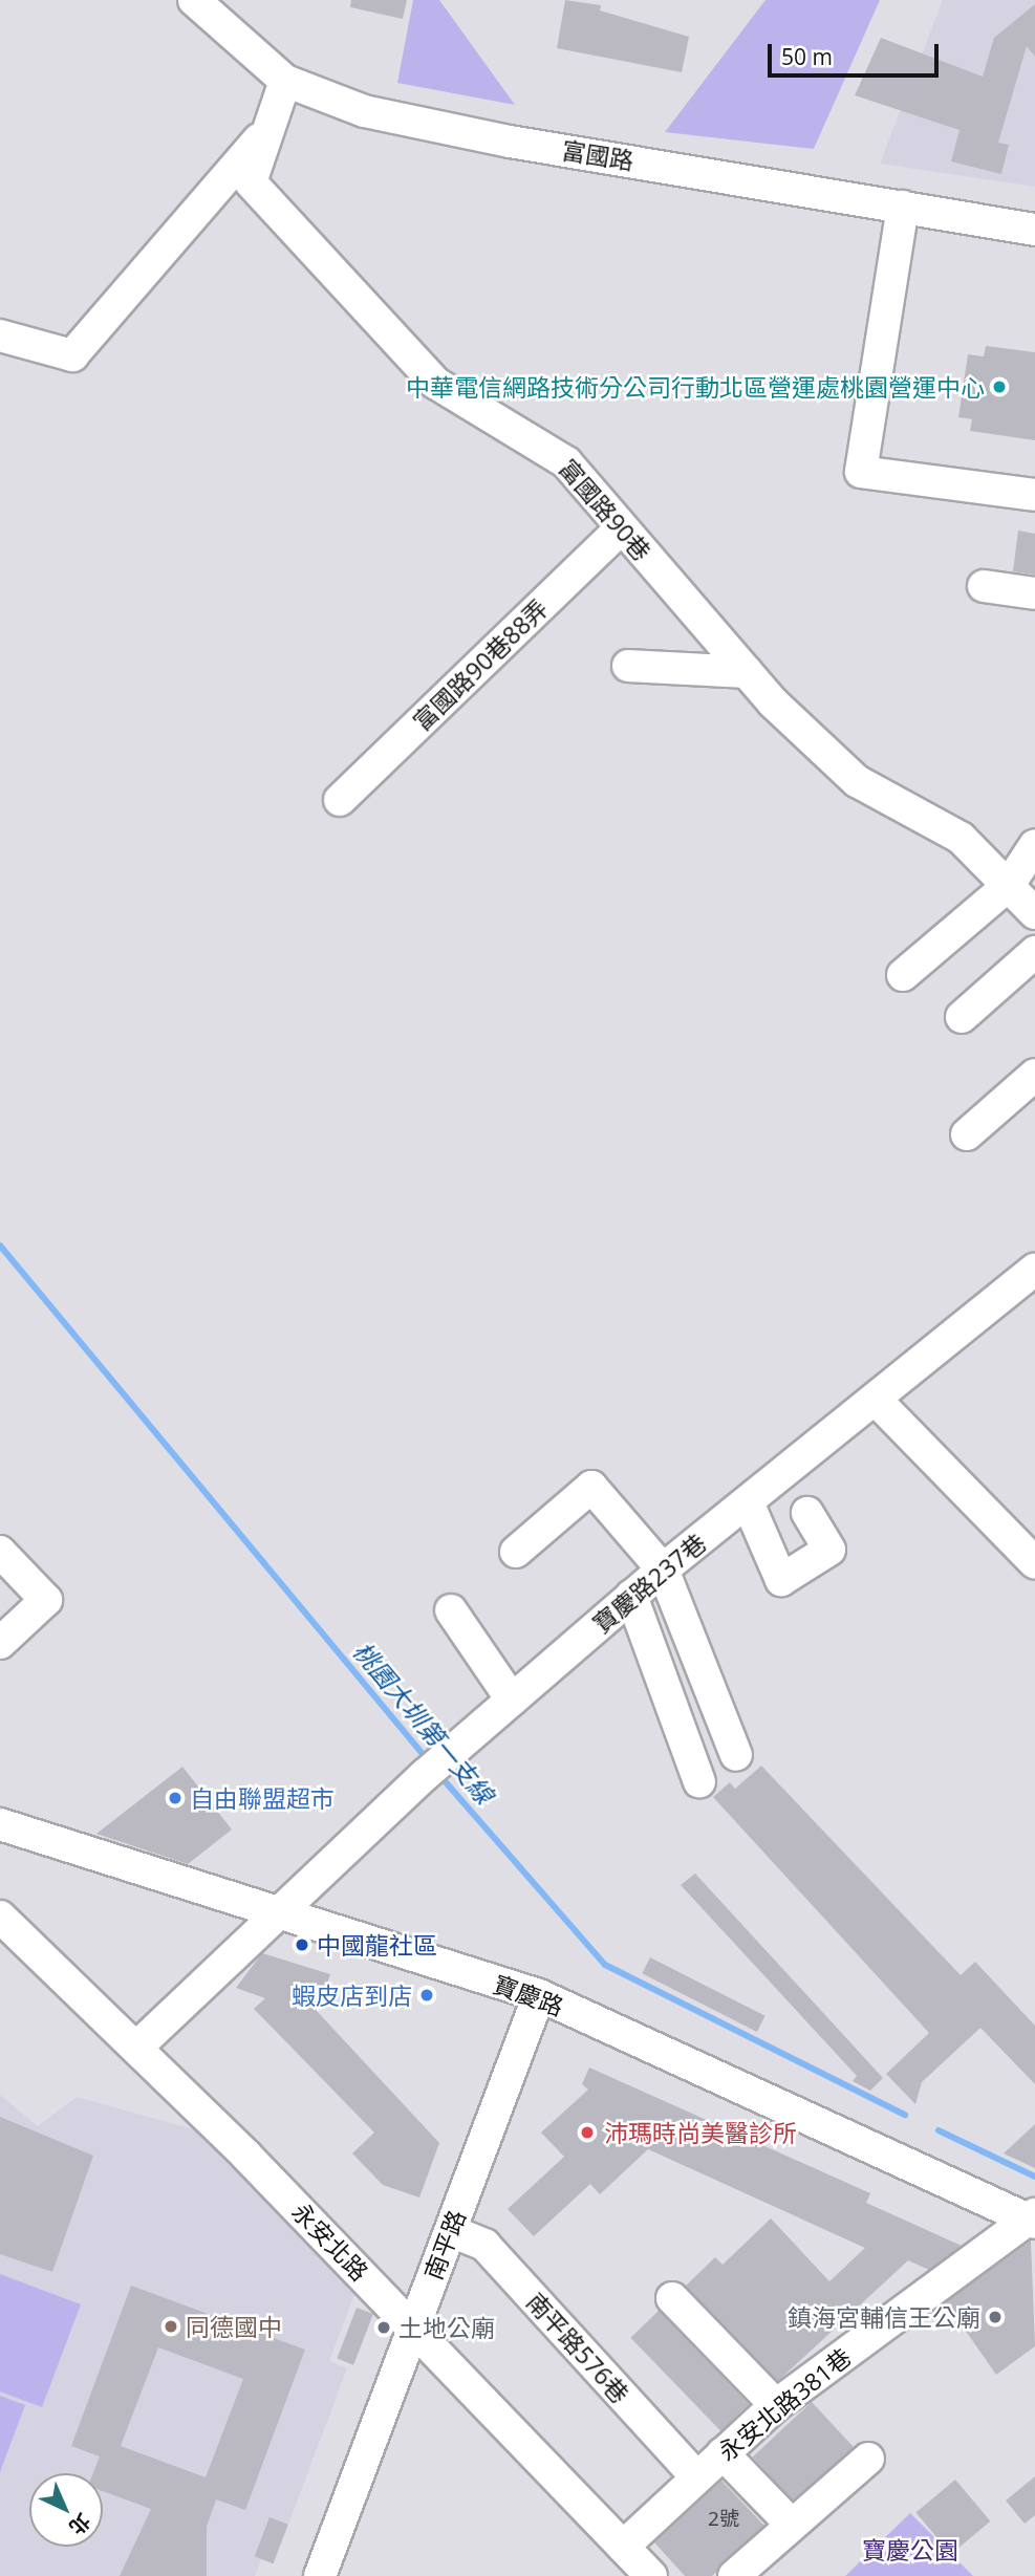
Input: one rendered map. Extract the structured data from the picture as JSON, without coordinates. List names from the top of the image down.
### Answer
{
  "streets": {
    "street": [
      "富國路",
      "富國路90巷",
      "富國路90巷88弄",
      "寶慶路237巷",
      "寶慶路",
      "永安北路",
      "南平路",
      "南平路576巷",
      "永安北路381巷"
    ]
  },
  "crossings": [
    ["富國路", "富國路90巷"],
    ["富國路90巷", "富國路90巷88弄"],
    ["寶慶路237巷", "寶慶路"],
    ["寶慶路237巷", "永安北路"],
    ["寶慶路", "南平路"],
    ["寶慶路", "永安北路381巷"],
    ["永安北路", "南平路"],
    ["永安北路", "永安北路381巷"],
    ["南平路", "南平路576巷"],
    ["南平路576巷", "永安北路381巷"]
  ],
  "water": ["桃園大圳第一支線"],
  "parks": ["寶慶公園"],
  "places": [
    "中華電信網路技術分公司行動北區營運處桃園營運中心",
    "自由聯盟超市",
    "中國龍社區",
    "蝦皮店到店",
    "沛瑪時尚美醫診所",
    "鎮海宮輔信王公廟",
    "同德國中",
    "土地公廟"
  ],
  "house_numbers": ["2號"],
  "scale_bar": "50 m",
  "north": "bottom right"
}
